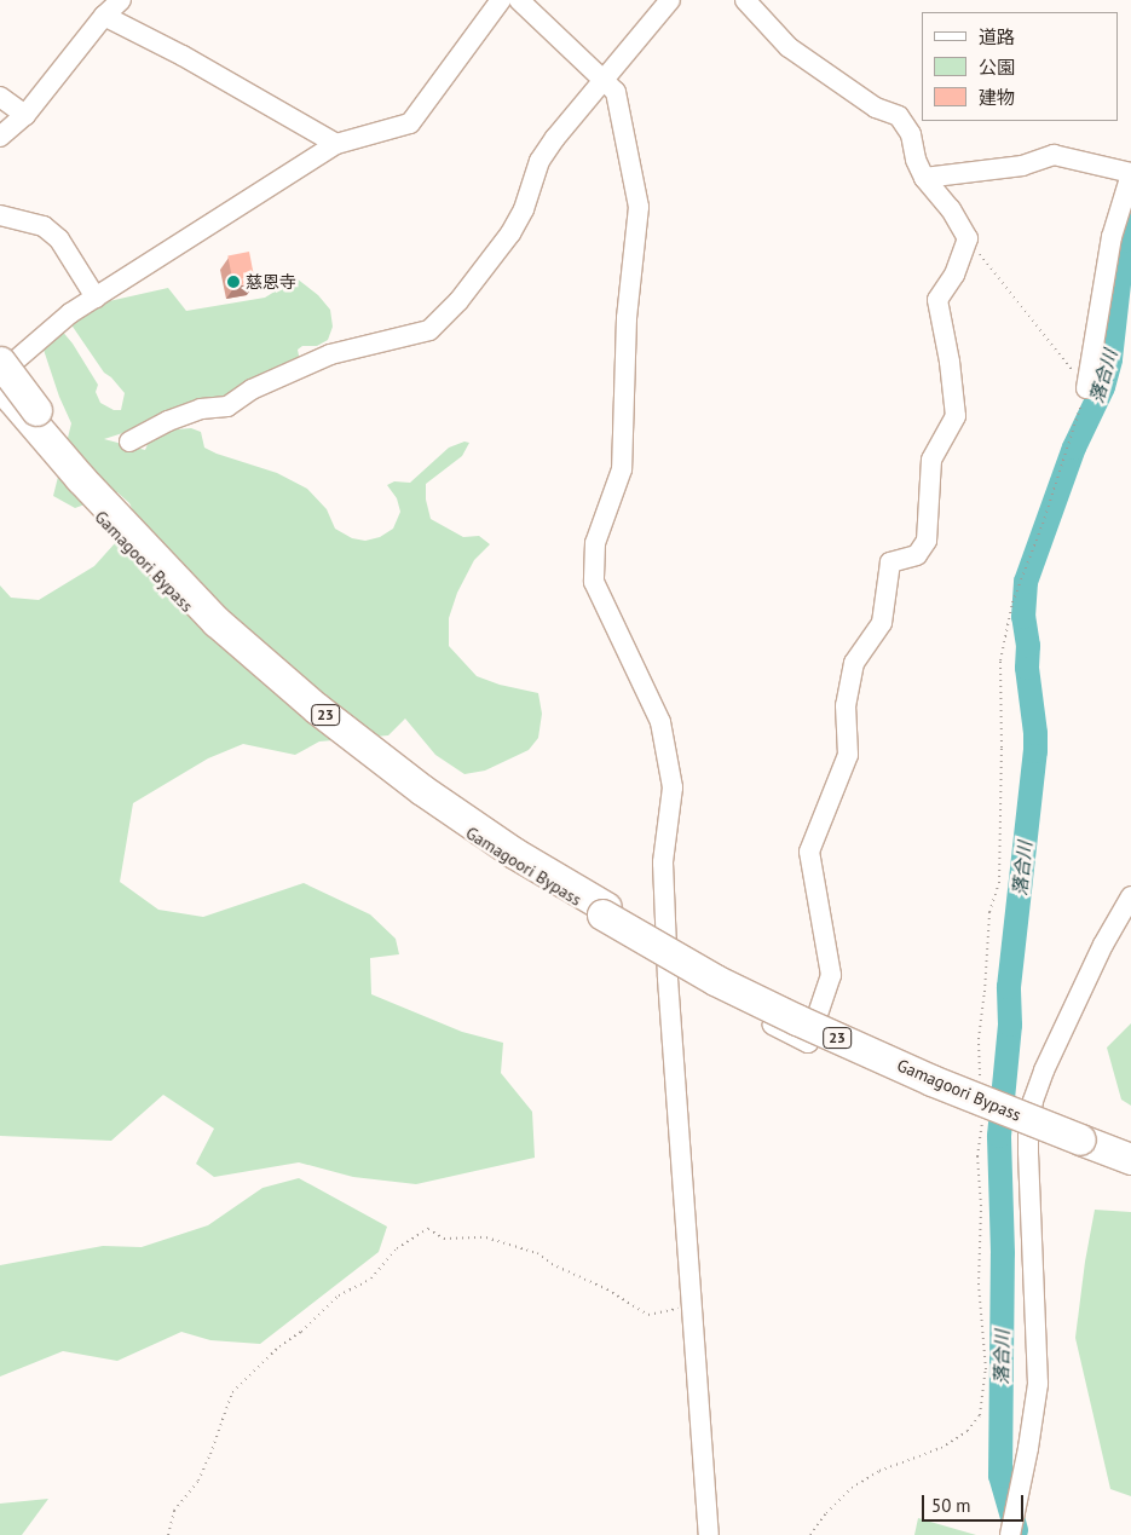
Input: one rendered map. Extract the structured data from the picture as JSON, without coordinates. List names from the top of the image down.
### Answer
{
  "streets": {
    "highway": ["Gamagoori Bypass", "23"]
  },
  "water": ["落合川"],
  "places": ["慈恩寺"],
  "legend": ["道路", "公園", "建物"],
  "scale_bar": "50 m"
}
